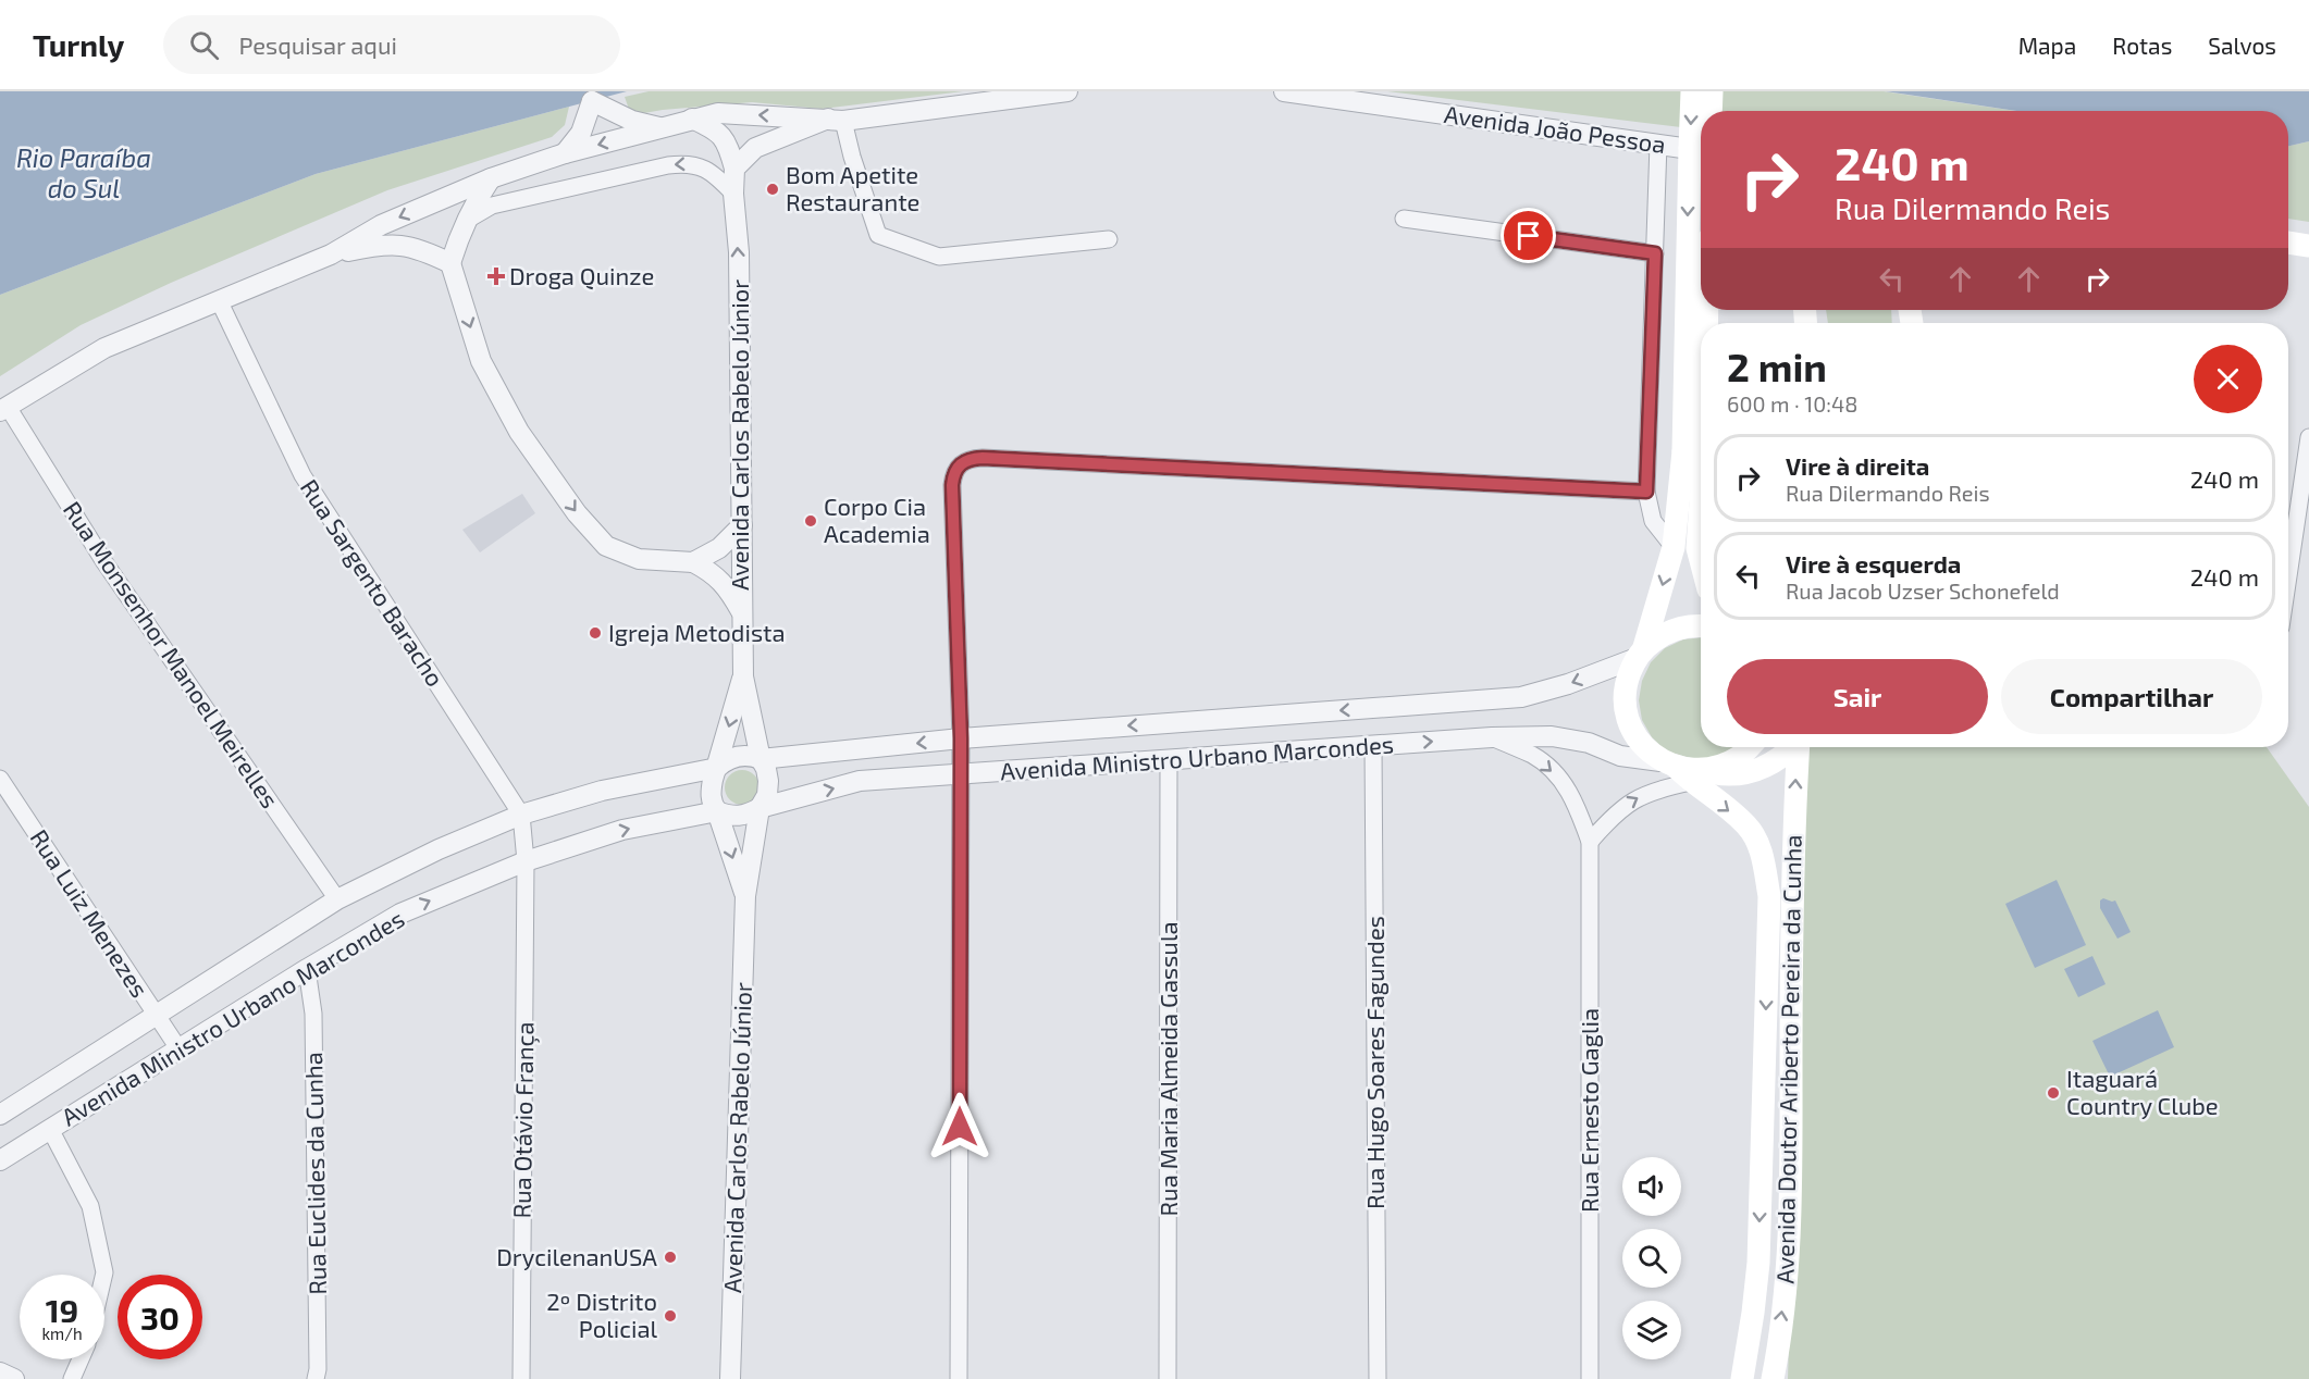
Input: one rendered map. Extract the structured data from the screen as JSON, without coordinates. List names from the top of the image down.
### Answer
{
  "streets": {
    "main road": ["Avenida Doutor Ariberto Pereira da Cunha"],
    "street": [
      "Avenida João Pessoa",
      "Avenida Carlos Rabelo Júnior",
      "Rua Sargento Baracho",
      "Rua Monsenhor Manoel Meirelles",
      "Avenida Ministro Urbano Marcondes",
      "Rua Luiz Menezes",
      "Rua Hugo Soares Fagundes",
      "Rua Maria Almeida Gassula",
      "Rua Ernesto Gaglia",
      "Rua Otávio França",
      "Rua Euclides da Cunha"
    ]
  },
  "crossings": [
    ["Avenida Carlos Rabelo Júnior", "Avenida Ministro Urbano Marcondes"],
    ["Rua Sargento Baracho", "Avenida Ministro Urbano Marcondes"],
    ["Rua Sargento Baracho", "Rua Otávio França"],
    ["Rua Monsenhor Manoel Meirelles", "Avenida Ministro Urbano Marcondes"],
    ["Avenida Ministro Urbano Marcondes", "Rua Luiz Menezes"],
    ["Avenida Ministro Urbano Marcondes", "Avenida Doutor Ariberto Pereira da Cunha"],
    ["Avenida Ministro Urbano Marcondes", "Rua Hugo Soares Fagundes"],
    ["Avenida Ministro Urbano Marcondes", "Rua Maria Almeida Gassula"],
    ["Avenida Ministro Urbano Marcondes", "Rua Otávio França"],
    ["Avenida Ministro Urbano Marcondes", "Rua Euclides da Cunha"]
  ],
  "water": ["Rio Paraíba do Sul"],
  "places": {
    "other": [
      "Bom Apetite Restaurante",
      "Corpo Cia Academia",
      "Igreja Metodista",
      "Itaguará Country Clube",
      "DrycilenanUSA",
      "2º Distrito Policial"
    ],
    "health": ["Droga Quinze"]
  },
  "page": {
    "header": "Turnly",
    "search": "Pesquisar aqui",
    "nav": ["Mapa", "Rotas", "Salvos"],
    "turn": ["240 m", "Rua Dilermando Reis"],
    "heading": ["2 min", "600 m · 10:48"],
    "list": [
      {
        "name": "Vire à direita",
        "note": "Rua Dilermando Reis",
        "value": "240 m"
      },
      {
        "name": "Vire à esquerda",
        "note": "Rua Jacob Uzser Schonefeld",
        "value": "240 m"
      }
    ],
    "buttons": ["Sair", "Compartilhar"],
    "speed": "19 km/h",
    "limit": "30"
  }
}
